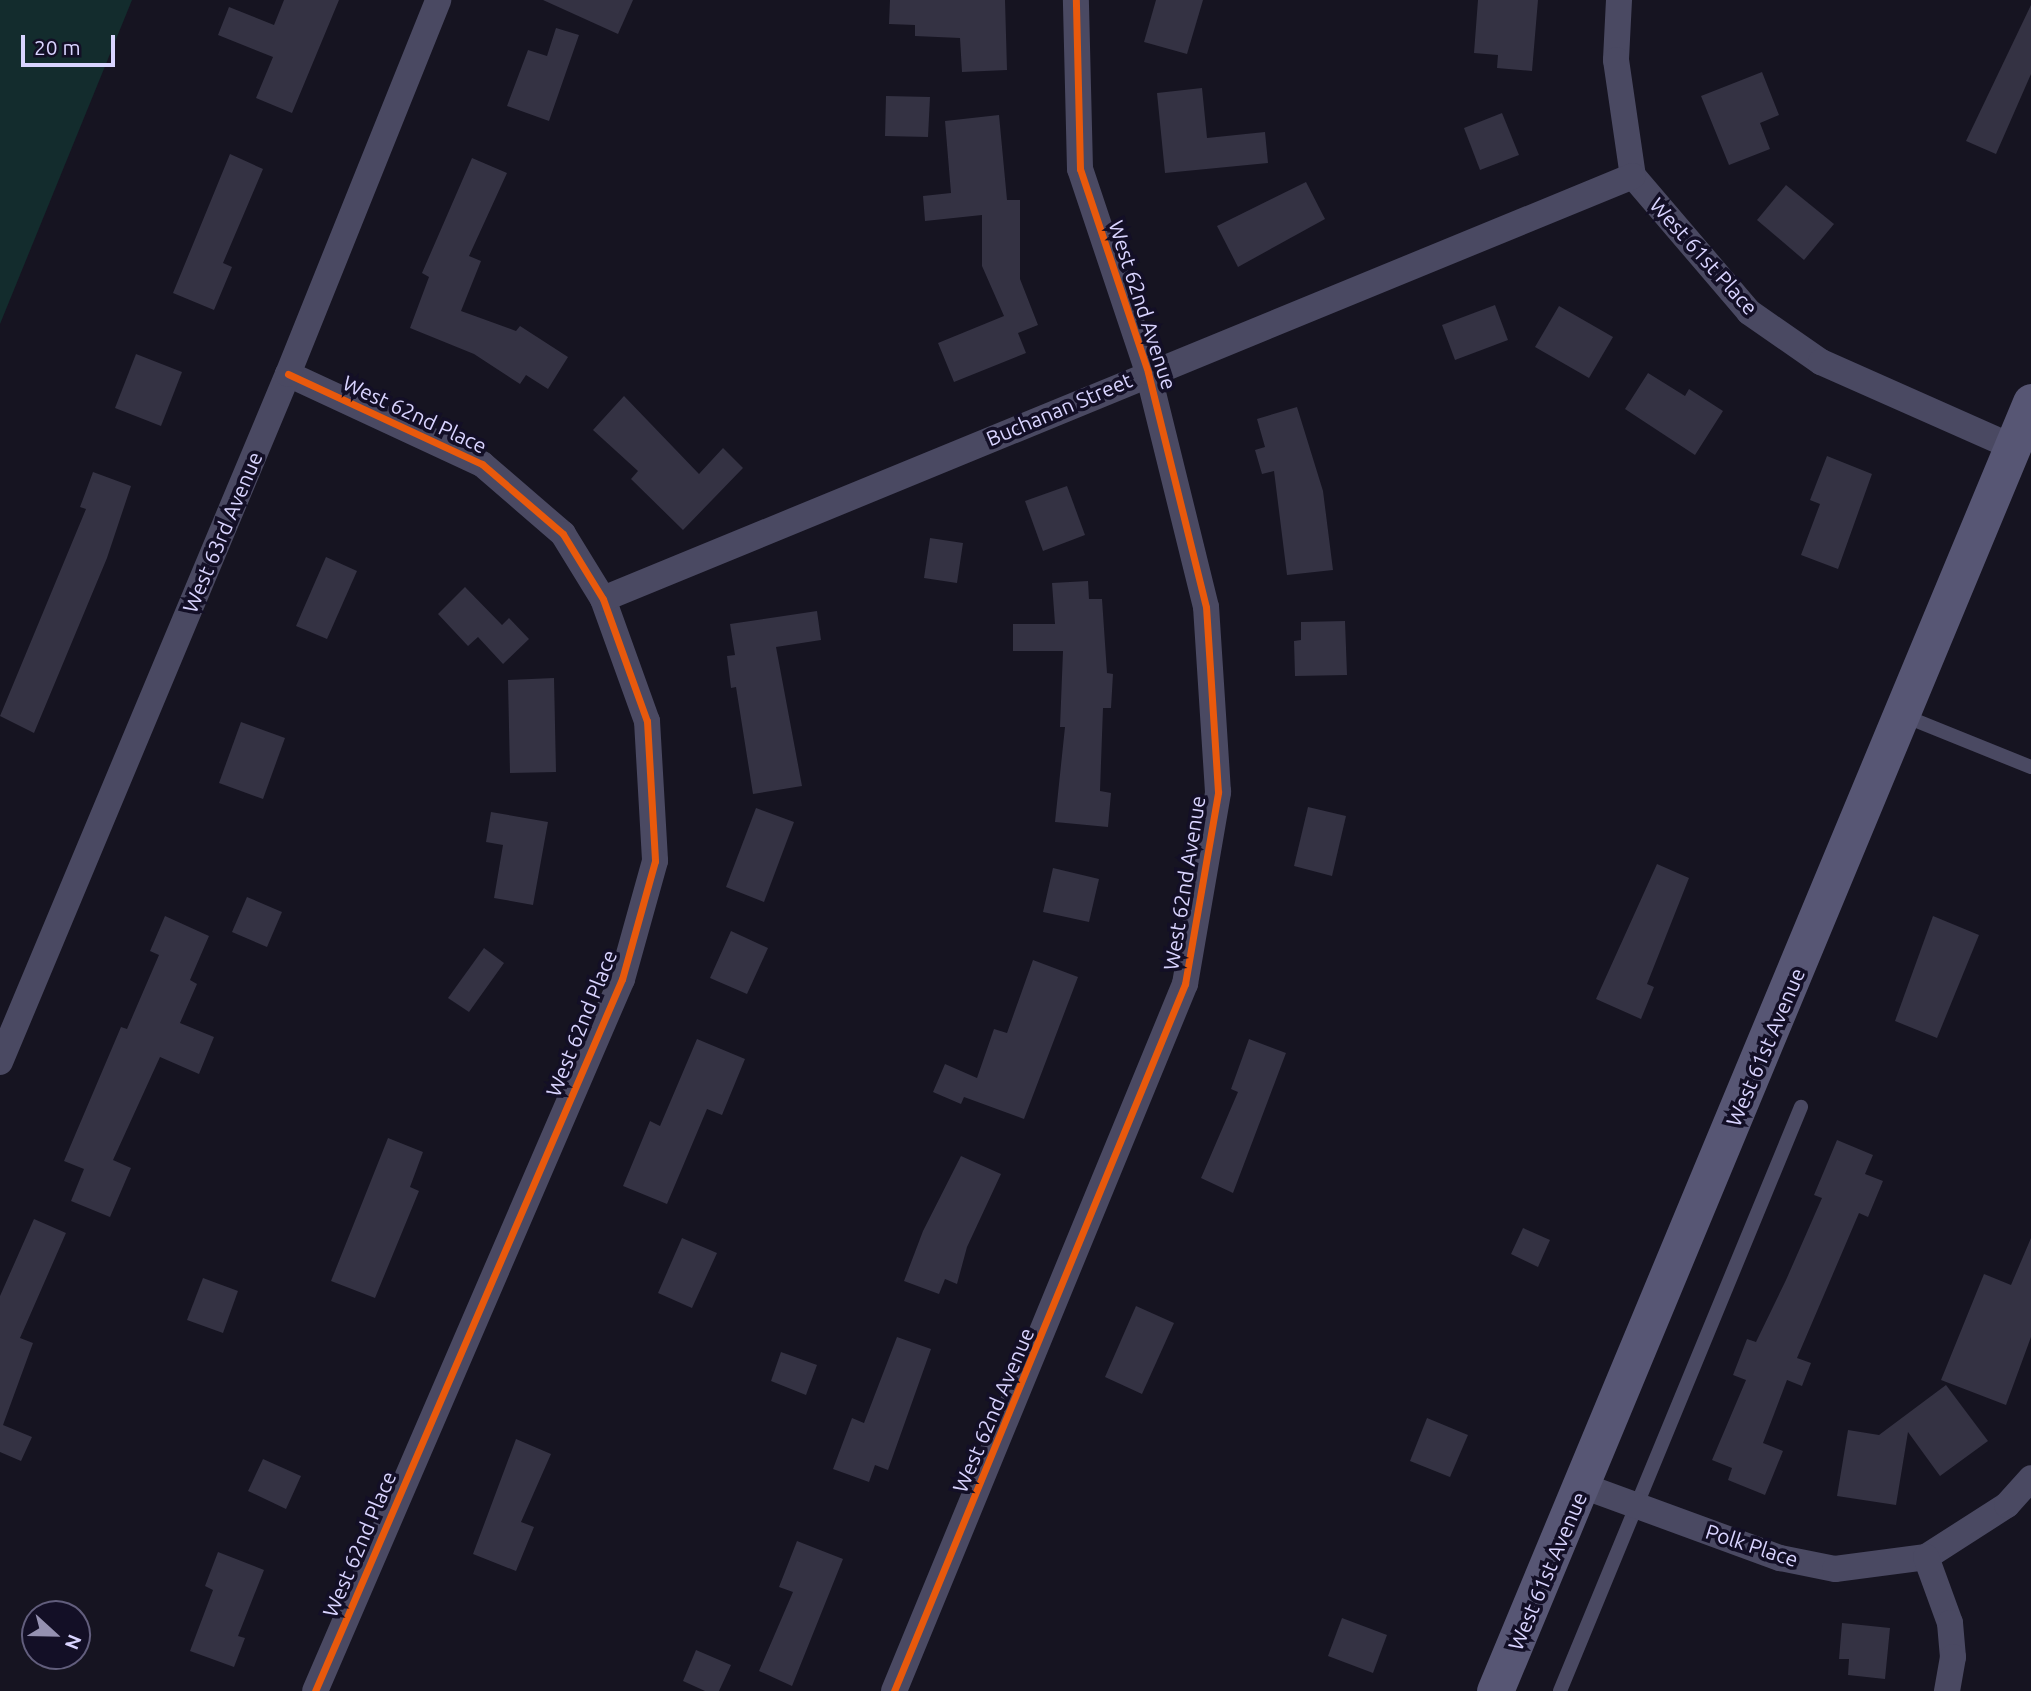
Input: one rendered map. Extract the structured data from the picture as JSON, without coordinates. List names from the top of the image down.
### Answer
{
  "streets": {
    "main road": ["West 61st Avenue"],
    "street": [
      "West 61st Place",
      "West 62nd Avenue",
      "Buchanan Street",
      "West 62nd Place",
      "West 63rd Avenue",
      "Polk Place"
    ]
  },
  "crossings": [
    ["West 61st Place", "Buchanan Street"],
    ["West 61st Place", "West 61st Avenue"],
    ["West 62nd Avenue", "Buchanan Street"],
    ["Buchanan Street", "West 62nd Place"],
    ["West 62nd Place", "West 63rd Avenue"],
    ["West 61st Avenue", "Polk Place"]
  ],
  "scale_bar": "20 m",
  "north": "right"
}
